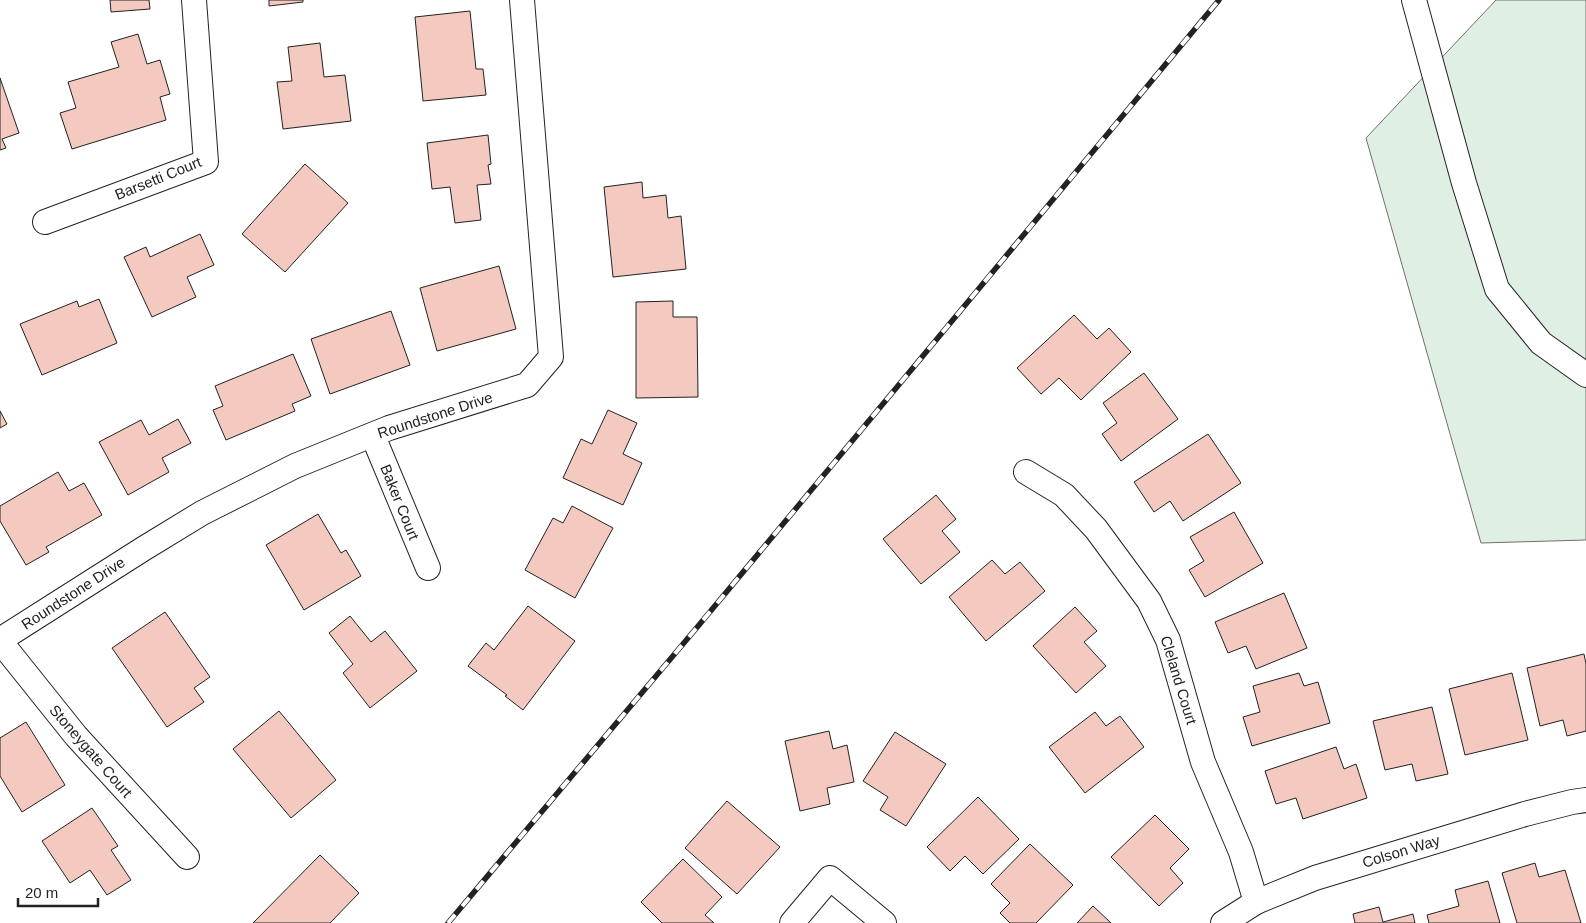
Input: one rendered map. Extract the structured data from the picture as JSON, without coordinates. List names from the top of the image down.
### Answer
{
  "streets": {
    "street": [
      "Barsetti Court",
      "Roundstone Drive",
      "Baker Court",
      "Cleland Court",
      "Stoneygate Court",
      "Colson Way"
    ]
  },
  "crossings": [
    ["Roundstone Drive", "Baker Court"],
    ["Roundstone Drive", "Stoneygate Court"],
    ["Cleland Court", "Colson Way"]
  ],
  "scale_bar": "20 m"
}
